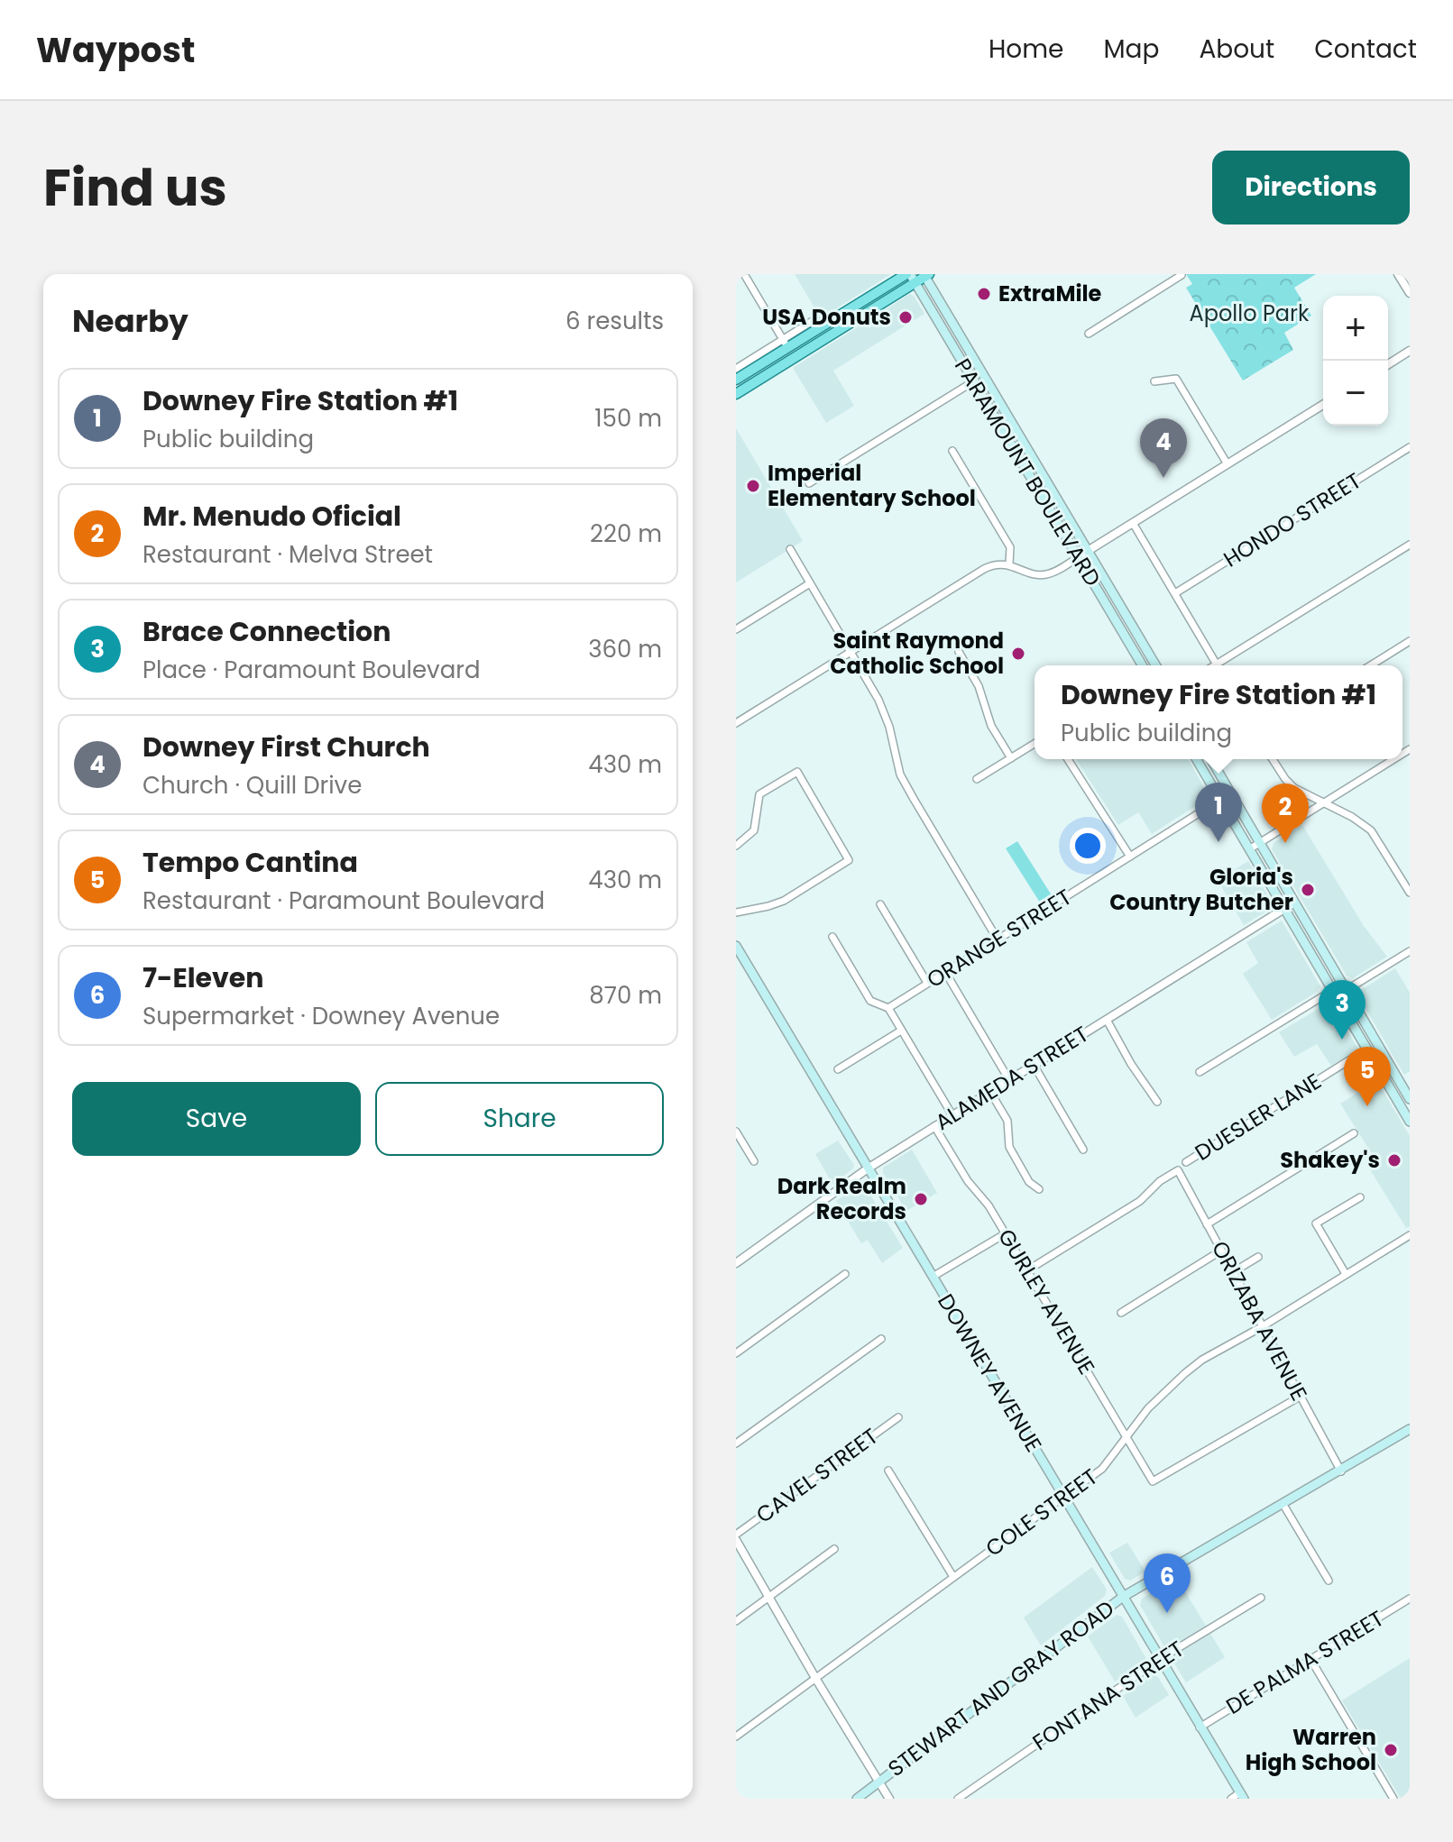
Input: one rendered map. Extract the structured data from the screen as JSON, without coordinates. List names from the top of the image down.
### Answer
{
  "streets": {
    "main road": ["PARAMOUNT BOULEVARD", "DOWNEY AVENUE", "STEWART AND GRAY ROAD"],
    "street": [
      "HONDO STREET",
      "ORANGE STREET",
      "ALAMEDA STREET",
      "DUESLER LANE",
      "GURLEY AVENUE",
      "ORIZABA AVENUE",
      "CAVEL STREET",
      "COLE STREET",
      "DE PALMA STREET",
      "FONTANA STREET"
    ]
  },
  "crossings": [
    ["ALAMEDA STREET", "GURLEY AVENUE"],
    ["ALAMEDA STREET", "DOWNEY AVENUE"],
    ["GURLEY AVENUE", "ORIZABA AVENUE"],
    ["GURLEY AVENUE", "COLE STREET"],
    ["ORIZABA AVENUE", "COLE STREET"],
    ["ORIZABA AVENUE", "STEWART AND GRAY ROAD"],
    ["DOWNEY AVENUE", "COLE STREET"],
    ["DOWNEY AVENUE", "DE PALMA STREET"],
    ["DOWNEY AVENUE", "STEWART AND GRAY ROAD"],
    ["DOWNEY AVENUE", "FONTANA STREET"]
  ],
  "parks": ["Apollo Park"],
  "places": [
    "ExtraMile",
    "USA Donuts",
    "Imperial Elementary School",
    "Saint Raymond Catholic School",
    "Gloria's Country Butcher",
    "Shakey's",
    "Dark Realm Records",
    "Warren High School"
  ],
  "page": {
    "header": "Waypost",
    "nav": [
      "Home",
      "Map",
      "About",
      "Contact"
    ],
    "title": "Find us",
    "buttons": [
      "Directions",
      ["Save", "Share"]
    ],
    "heading": ["Nearby", "6 results"],
    "map_buttons": ["+", "−"],
    "list": [
      {
        "mark": "1",
        "name": "Downey Fire Station #1",
        "note": "Public building",
        "value": "150 m"
      },
      {
        "mark": "2",
        "name": "Mr. Menudo Oficial",
        "note": "Restaurant · Melva Street",
        "value": "220 m"
      },
      {
        "mark": "3",
        "name": "Brace Connection",
        "note": "Place · Paramount Boulevard",
        "value": "360 m"
      },
      {
        "mark": "4",
        "name": "Downey First Church",
        "note": "Church · Quill Drive",
        "value": "430 m"
      },
      {
        "mark": "5",
        "name": "Tempo Cantina",
        "note": "Restaurant · Paramount Boulevard",
        "value": "430 m"
      },
      {
        "mark": "6",
        "name": "7-Eleven",
        "note": "Supermarket · Downey Avenue",
        "value": "870 m"
      }
    ],
    "pins": [
      "4",
      "1",
      "2",
      "3",
      "5",
      "6"
    ],
    "popup": ["Downey Fire Station #1", "Public building"]
  }
}
